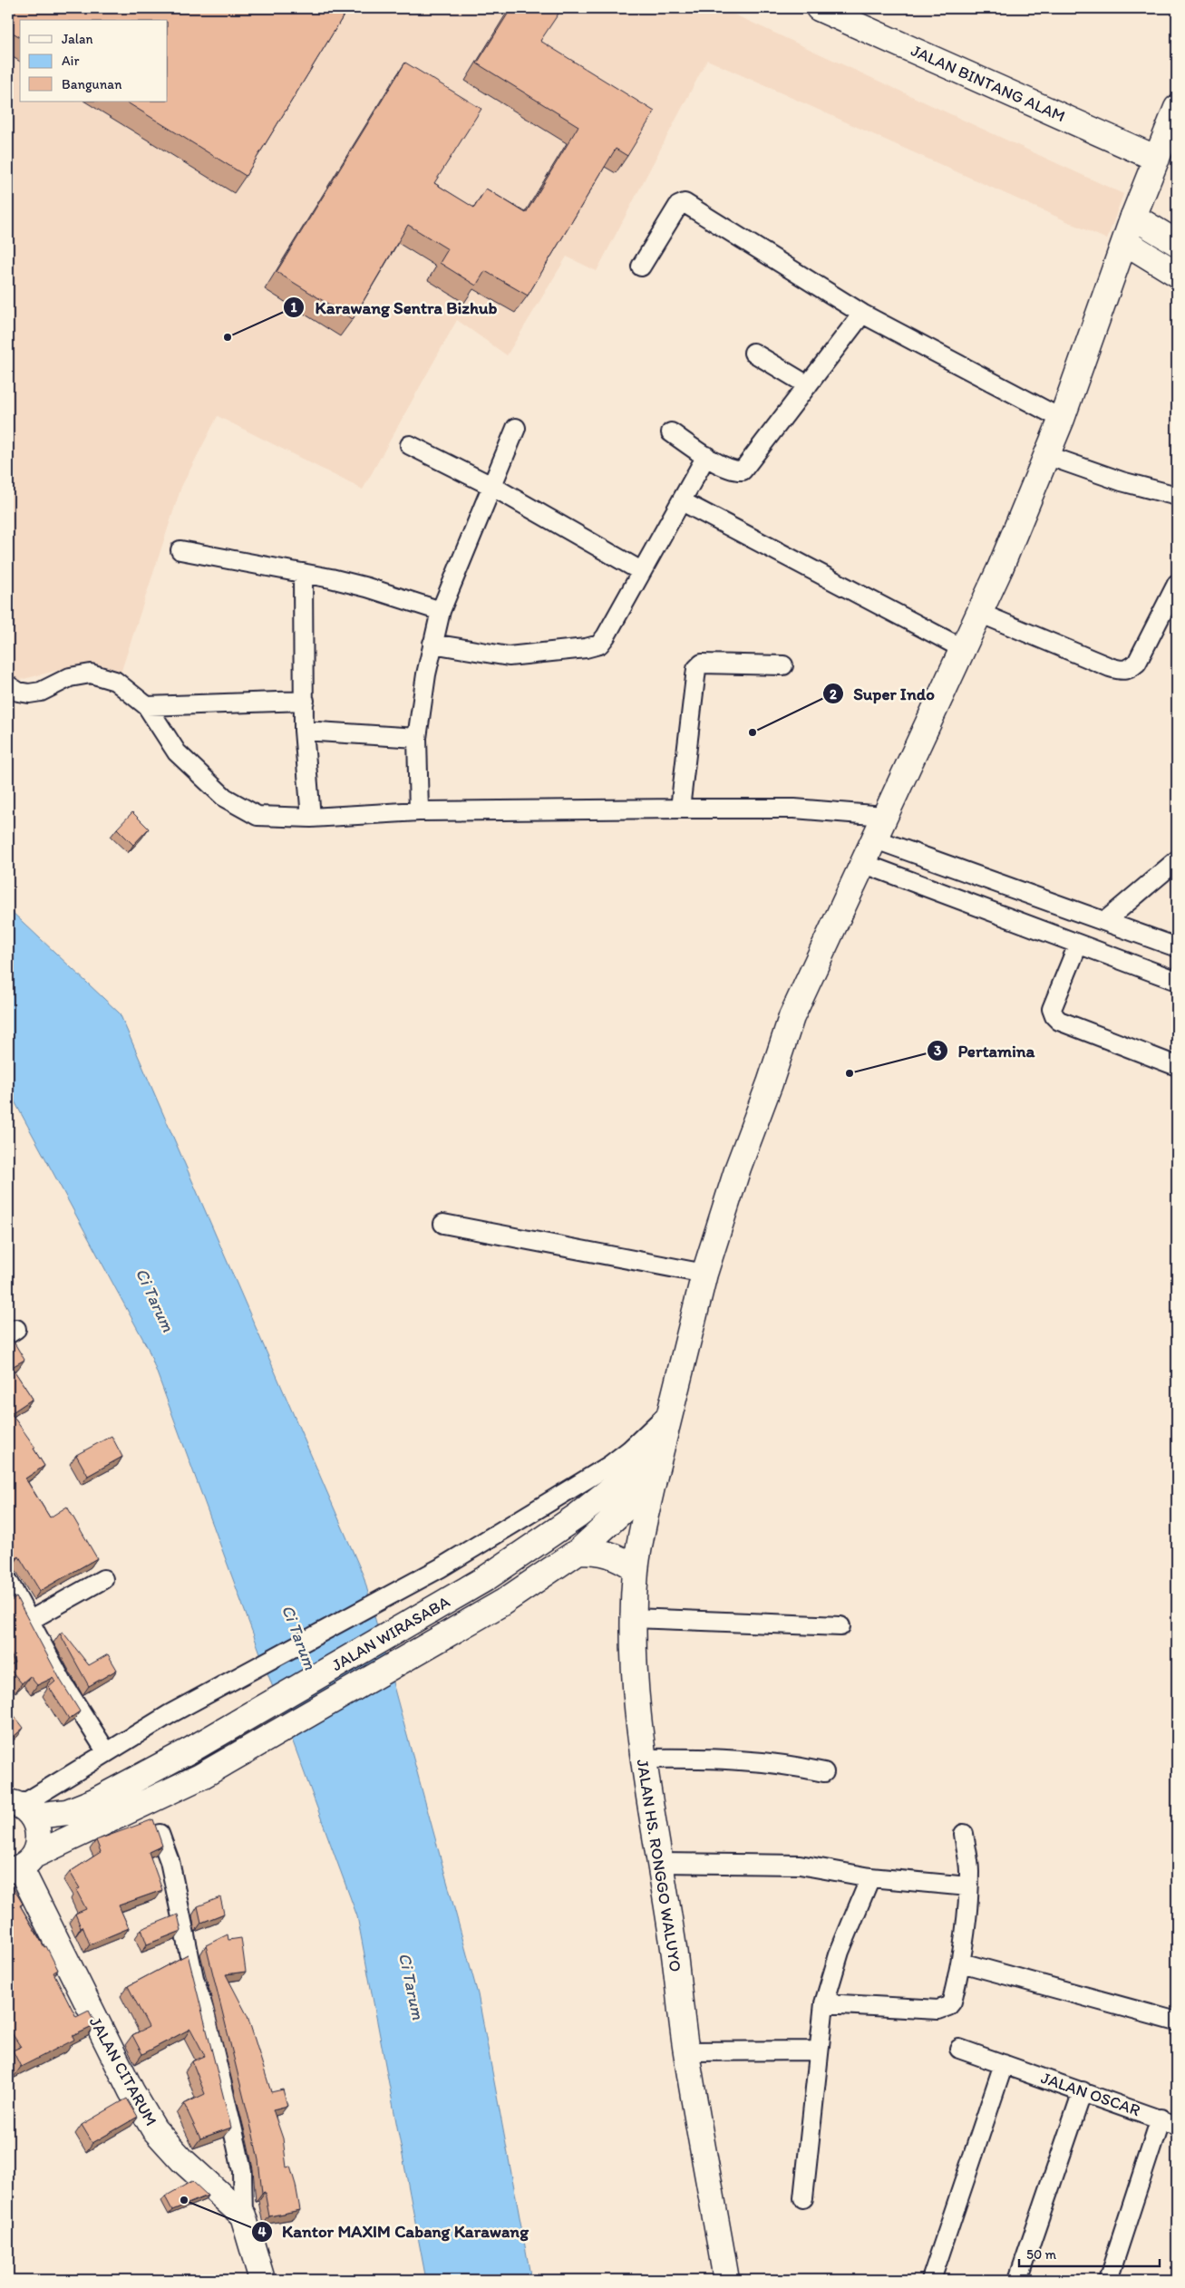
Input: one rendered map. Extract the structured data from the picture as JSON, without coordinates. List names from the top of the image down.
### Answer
{
  "streets": {
    "main road": [
      "JALAN BINTANG ALAM",
      "JALAN WIRASABA",
      "JALAN HS. RONGGO WALUYO",
      "JALAN CITARUM"
    ],
    "street": ["JALAN OSCAR"]
  },
  "crossings": [
    ["JALAN BINTANG ALAM", "JALAN HS. RONGGO WALUYO"],
    ["JALAN WIRASABA", "JALAN HS. RONGGO WALUYO"],
    ["JALAN WIRASABA", "JALAN CITARUM"]
  ],
  "water": ["Ci Tarum"],
  "places": [
    "Karawang Sentra Bizhub",
    "Super Indo",
    "Pertamina",
    "Kantor MAXIM Cabang Karawang"
  ],
  "legend": ["Jalan", "Air", "Bangunan"],
  "scale_bar": "50 m"
}
